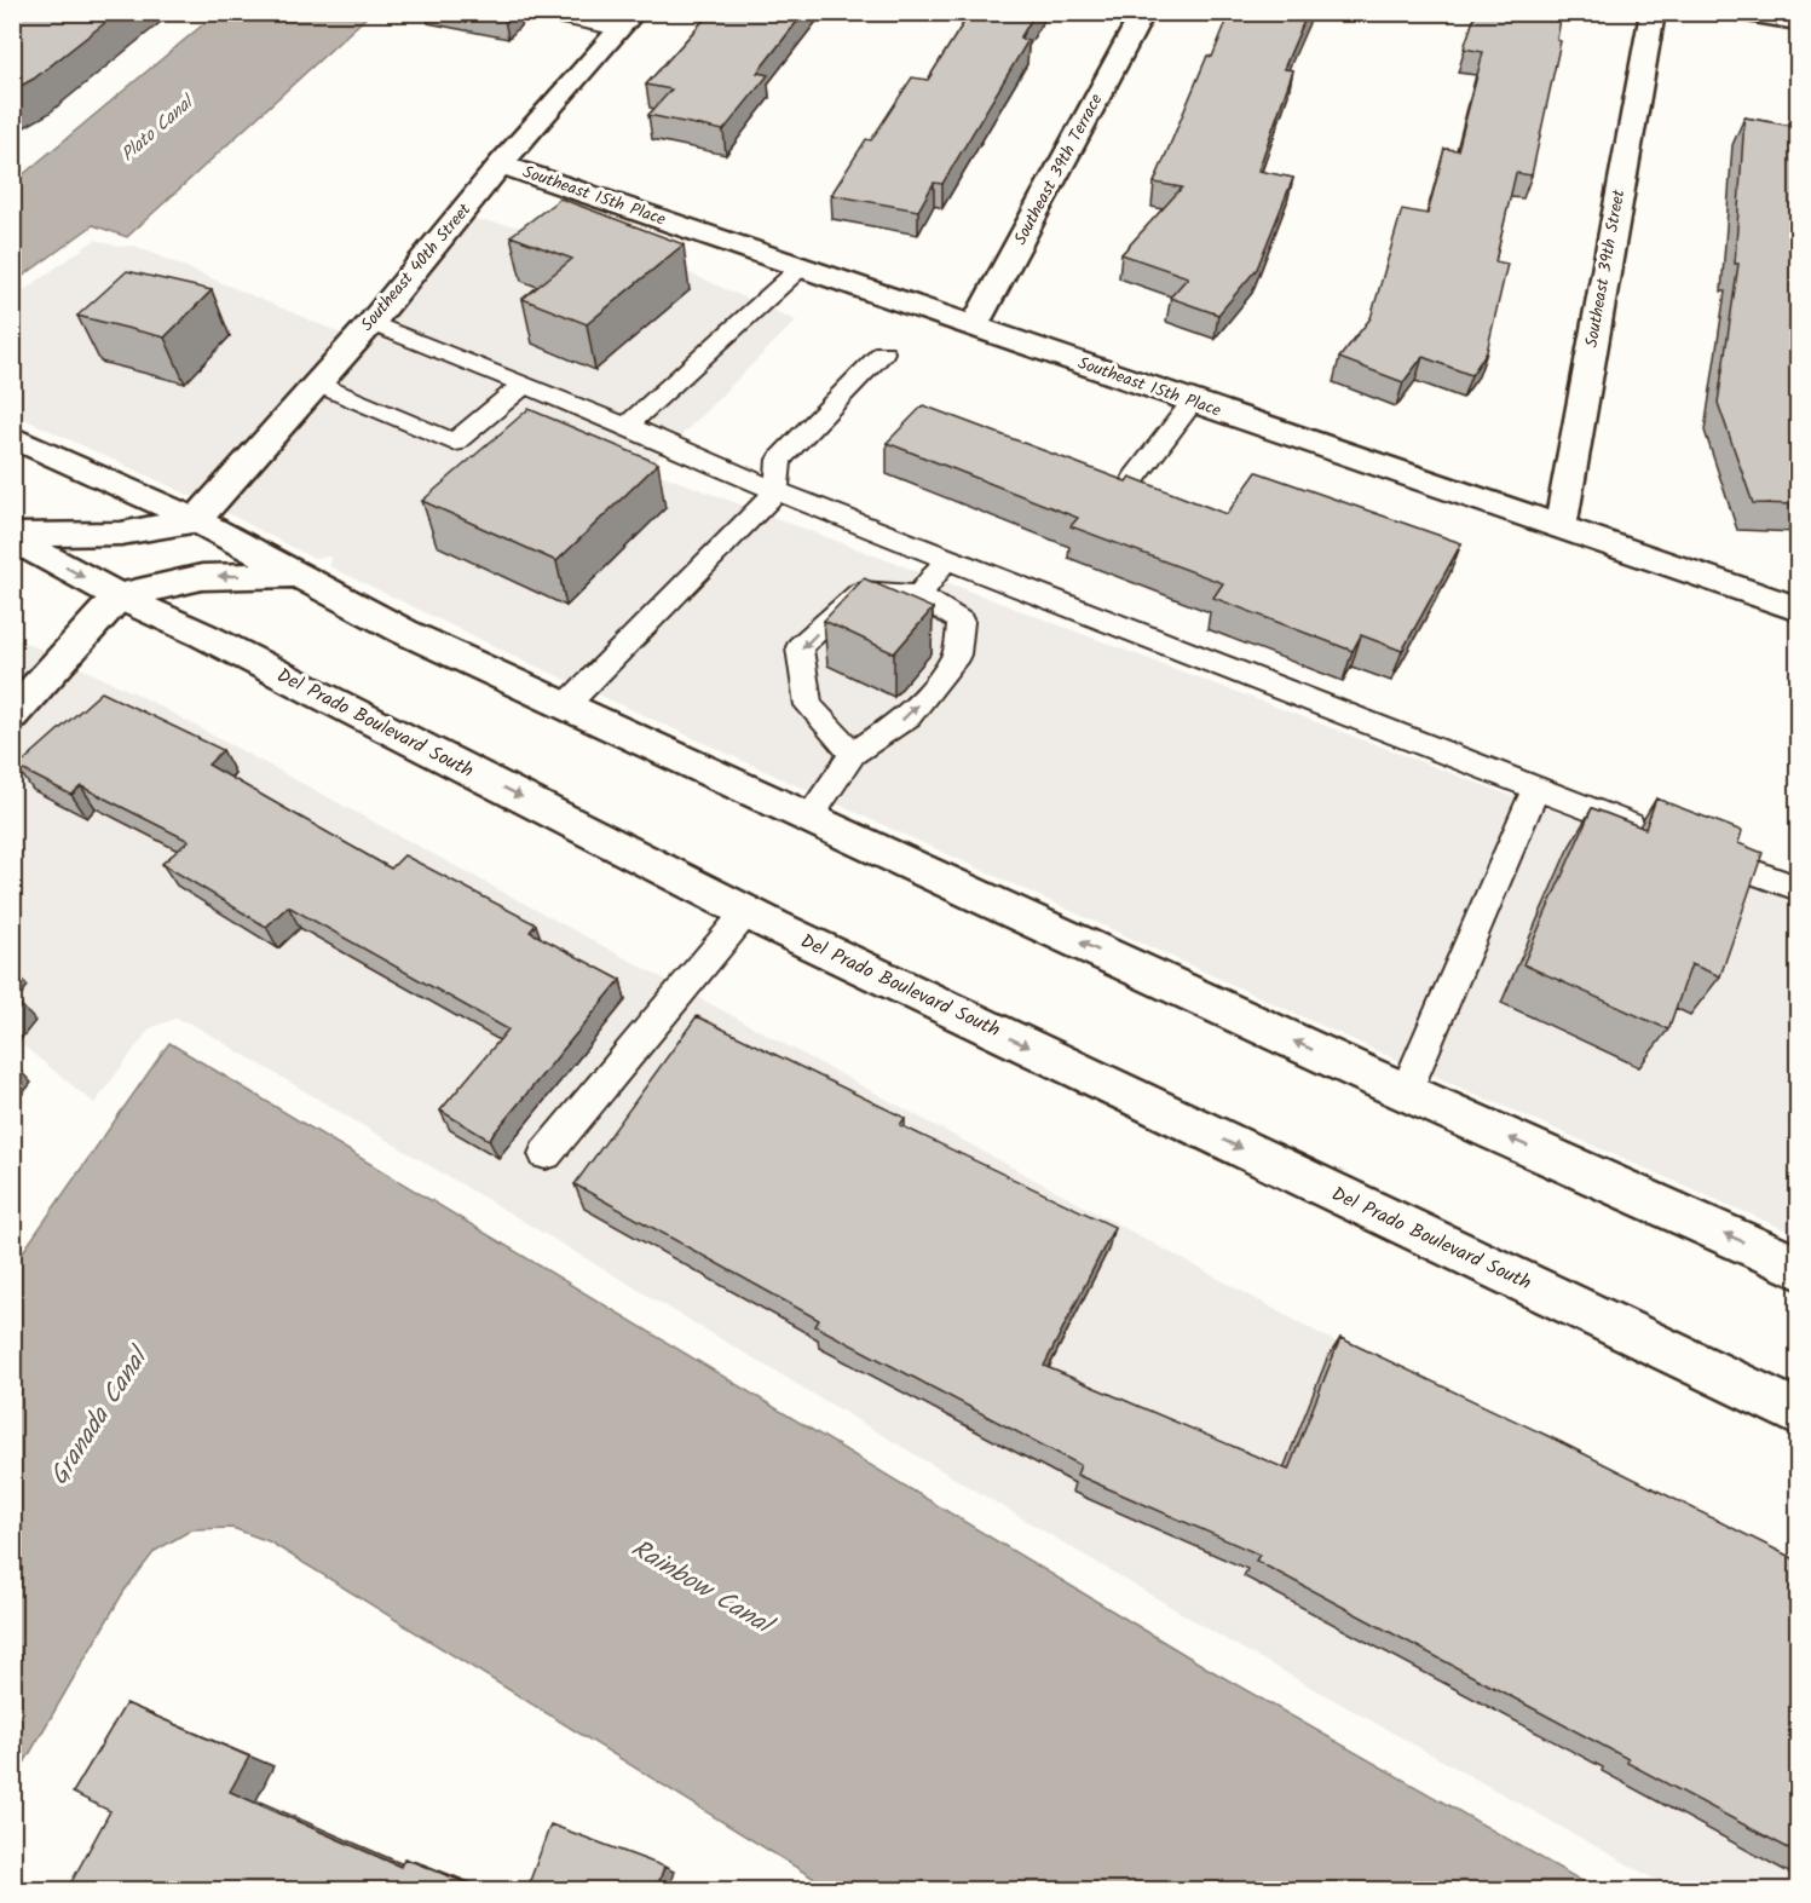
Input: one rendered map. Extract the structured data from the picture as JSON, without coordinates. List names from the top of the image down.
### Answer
{
  "streets": {
    "street": [
      "Southeast 39th Terrace",
      "Southeast 15th Place",
      "Southeast 40th Street",
      "Southeast 39th Street",
      "Del Prado Boulevard South"
    ]
  },
  "crossings": [
    ["Southeast 39th Terrace", "Southeast 15th Place"],
    ["Southeast 15th Place", "Southeast 40th Street"],
    ["Southeast 15th Place", "Southeast 39th Street"]
  ],
  "water": ["Plato Canal", "Granada Canal", "Rainbow Canal"]
}
